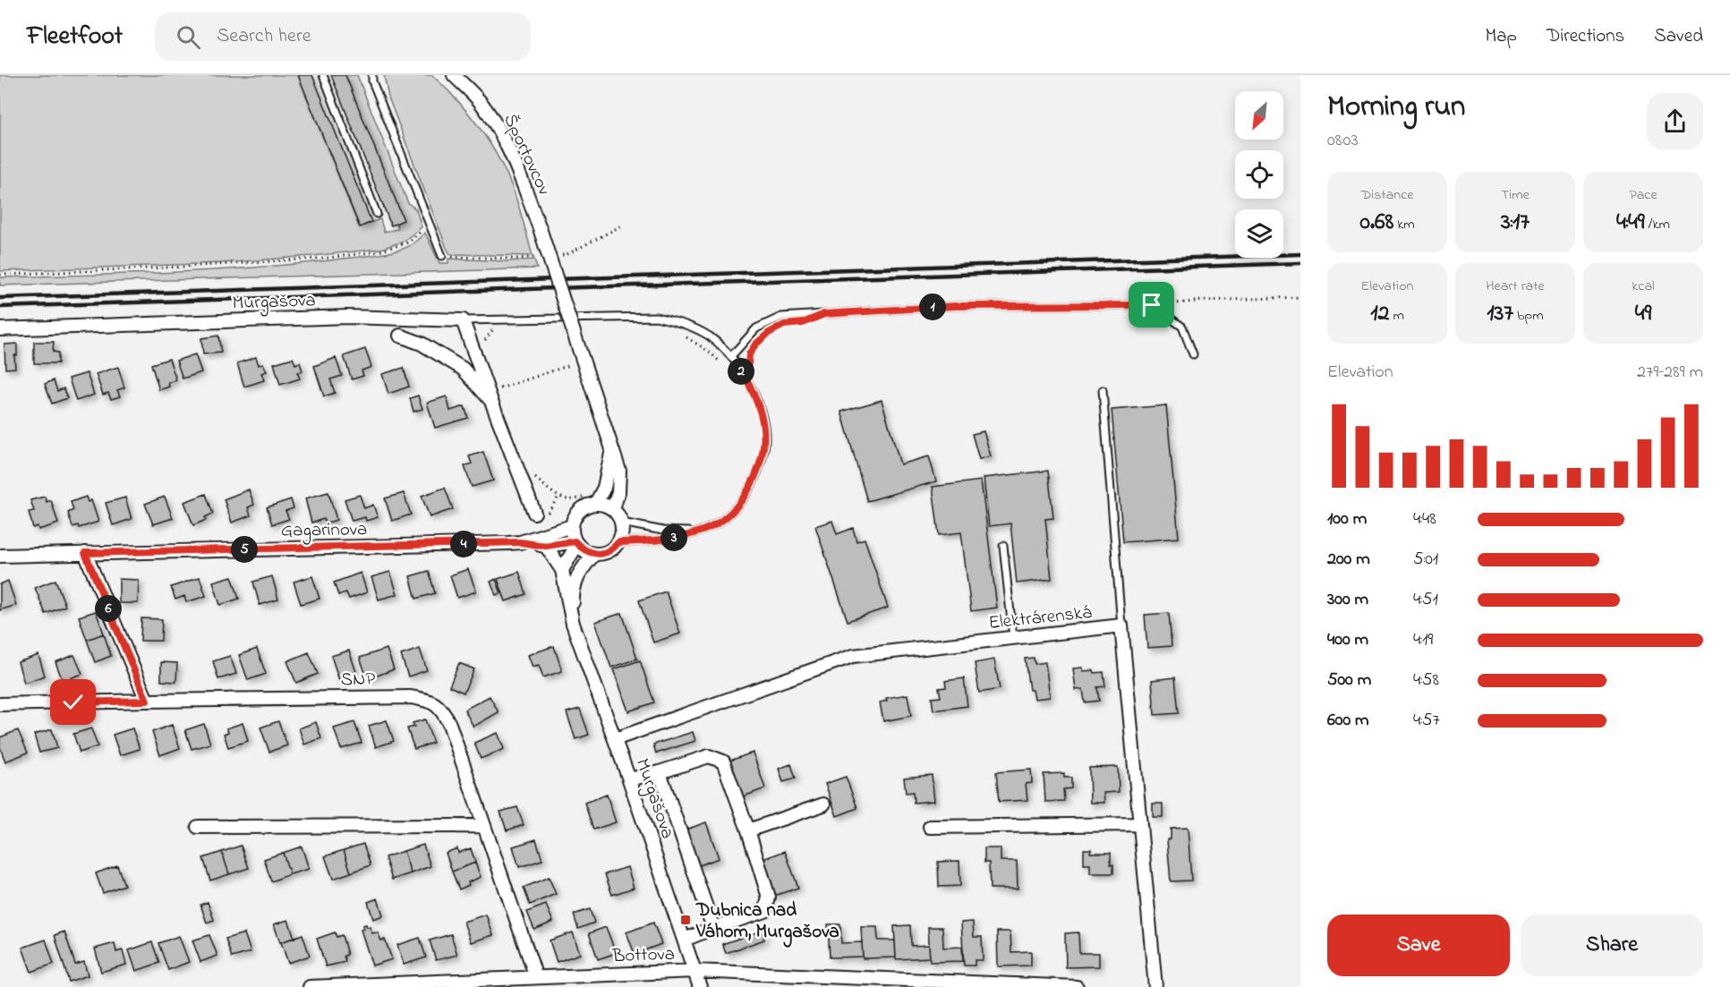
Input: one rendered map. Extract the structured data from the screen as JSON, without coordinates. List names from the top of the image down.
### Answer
{
  "streets": {
    "street": [
      "Športovcov",
      "Murgašova",
      "Gagarinova",
      "Elektrárenská",
      "SNP",
      "Bottova"
    ]
  },
  "crossings": [
    ["Športovcov", "Murgašova"],
    ["Športovcov", "Gagarinova"],
    ["Murgašova", "Gagarinova"],
    ["Murgašova", "Elektrárenská"],
    ["Murgašova", "Bottova"],
    ["SNP", "Bottova"]
  ],
  "places": {
    "transit": ["Dubnica nad Váhom, Murgašova"]
  },
  "north": "bottom left",
  "page": {
    "header": "Fleetfoot",
    "search": "Search here",
    "nav": ["Map", "Directions", "Saved"],
    "heading": ["Morning run", "08:03"],
    "stats": [
      ["Distance", "0.68 km"],
      ["Time", "3:17"],
      ["Pace", "4:49 /km"],
      ["Elevation", "12 m"],
      ["Heart rate", "137 bpm"],
      ["kcal", "49"]
    ],
    "pins": [
      "1",
      "2",
      "3",
      "4",
      "5",
      "6"
    ],
    "chart": ["Elevation", "279–289 m"],
    "list": [
      {
        "name": "100 m",
        "note": "4:48"
      },
      {
        "name": "200 m",
        "note": "5:01"
      },
      {
        "name": "300 m",
        "note": "4:51"
      },
      {
        "name": "400 m",
        "note": "4:19"
      },
      {
        "name": "500 m",
        "note": "4:58"
      },
      {
        "name": "600 m",
        "note": "4:57"
      }
    ],
    "buttons": ["Save", "Share"]
  }
}
